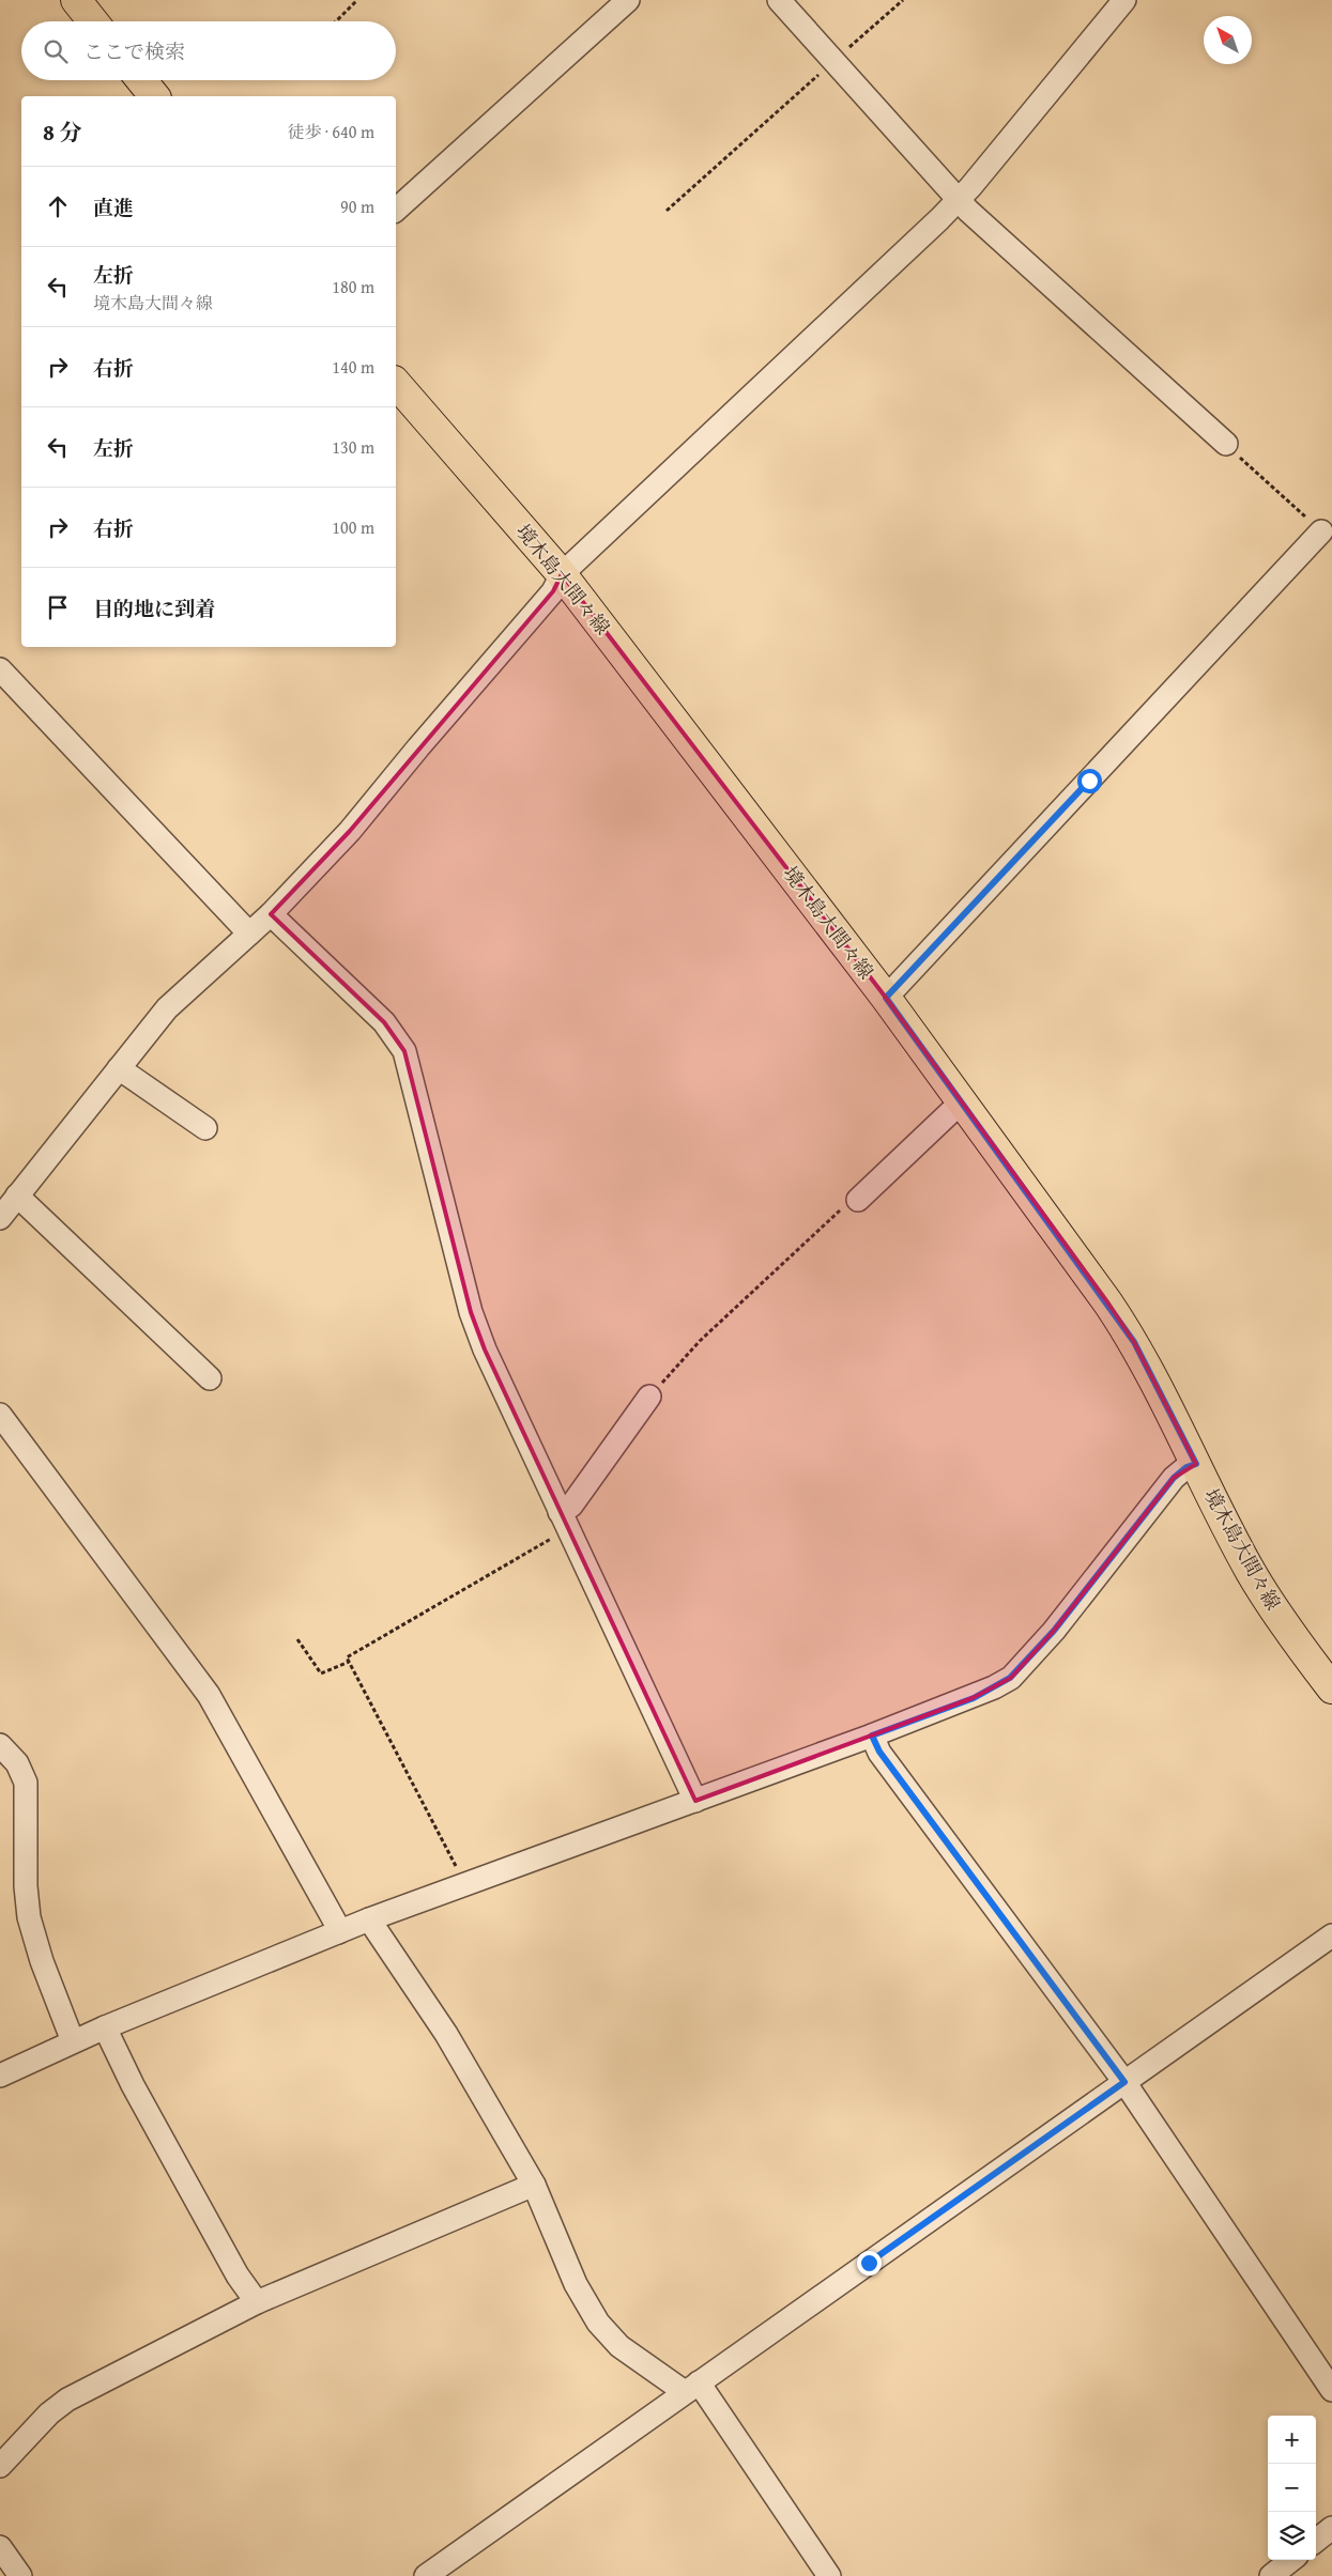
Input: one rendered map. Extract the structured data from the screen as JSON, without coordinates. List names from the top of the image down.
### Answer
{
  "streets": {
    "main road": ["境木島大間々線"]
  },
  "north": "top left",
  "page": {
    "search": "ここで検索",
    "heading": ["8 分", "徒歩 · 640 m"],
    "list": [
      ["直進", "90 m"],
      ["左折", "境木島大間々線", "180 m"],
      ["右折", "140 m"],
      ["左折", "130 m"],
      ["右折", "100 m"],
      "目的地に到着"
    ],
    "map_buttons": ["+", "−"]
  }
}
